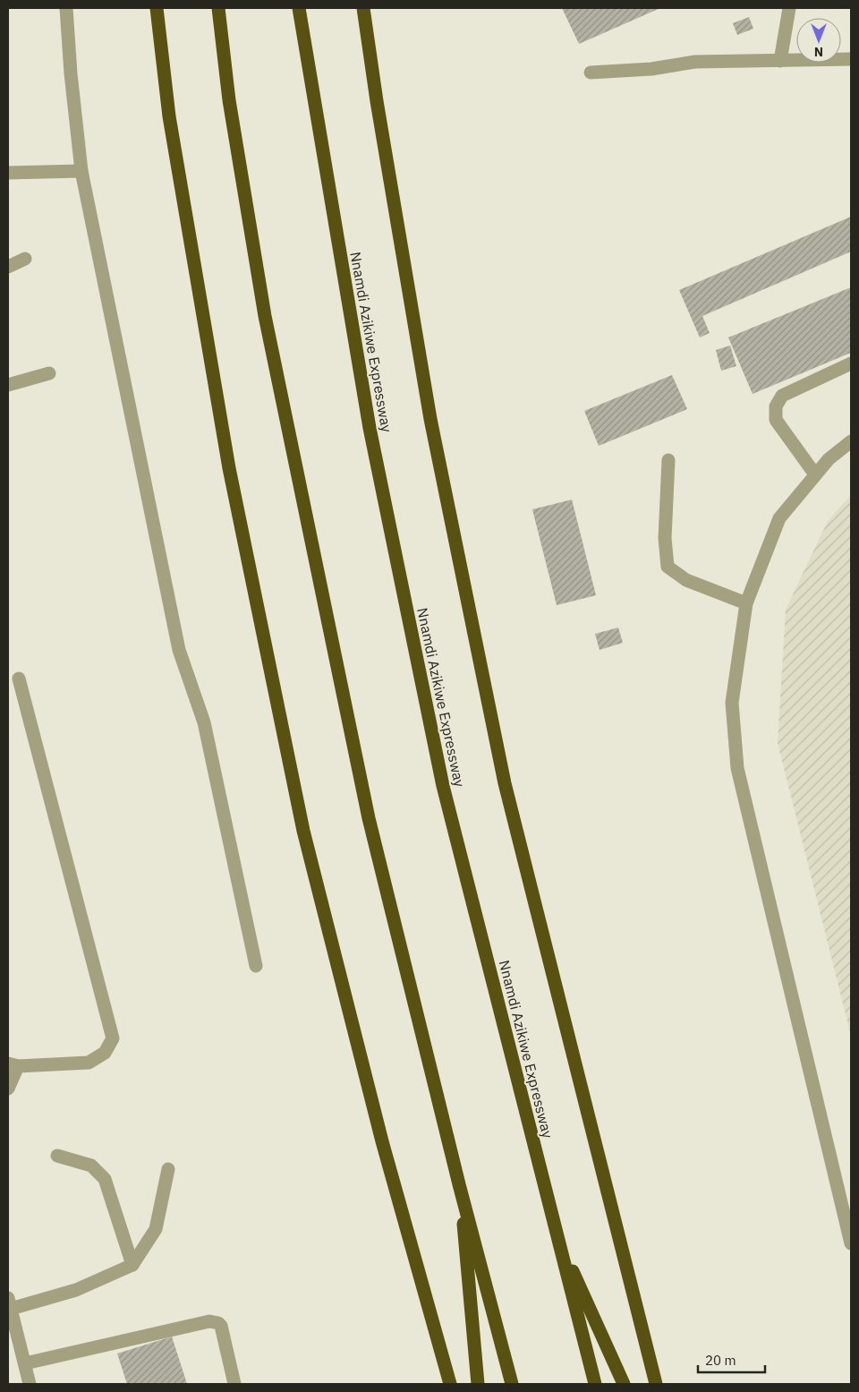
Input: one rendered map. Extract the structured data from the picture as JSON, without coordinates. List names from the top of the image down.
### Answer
{
  "streets": {
    "highway": ["Nnamdi Azikiwe Expressway"]
  },
  "scale_bar": "20 m",
  "north": "bottom"
}
